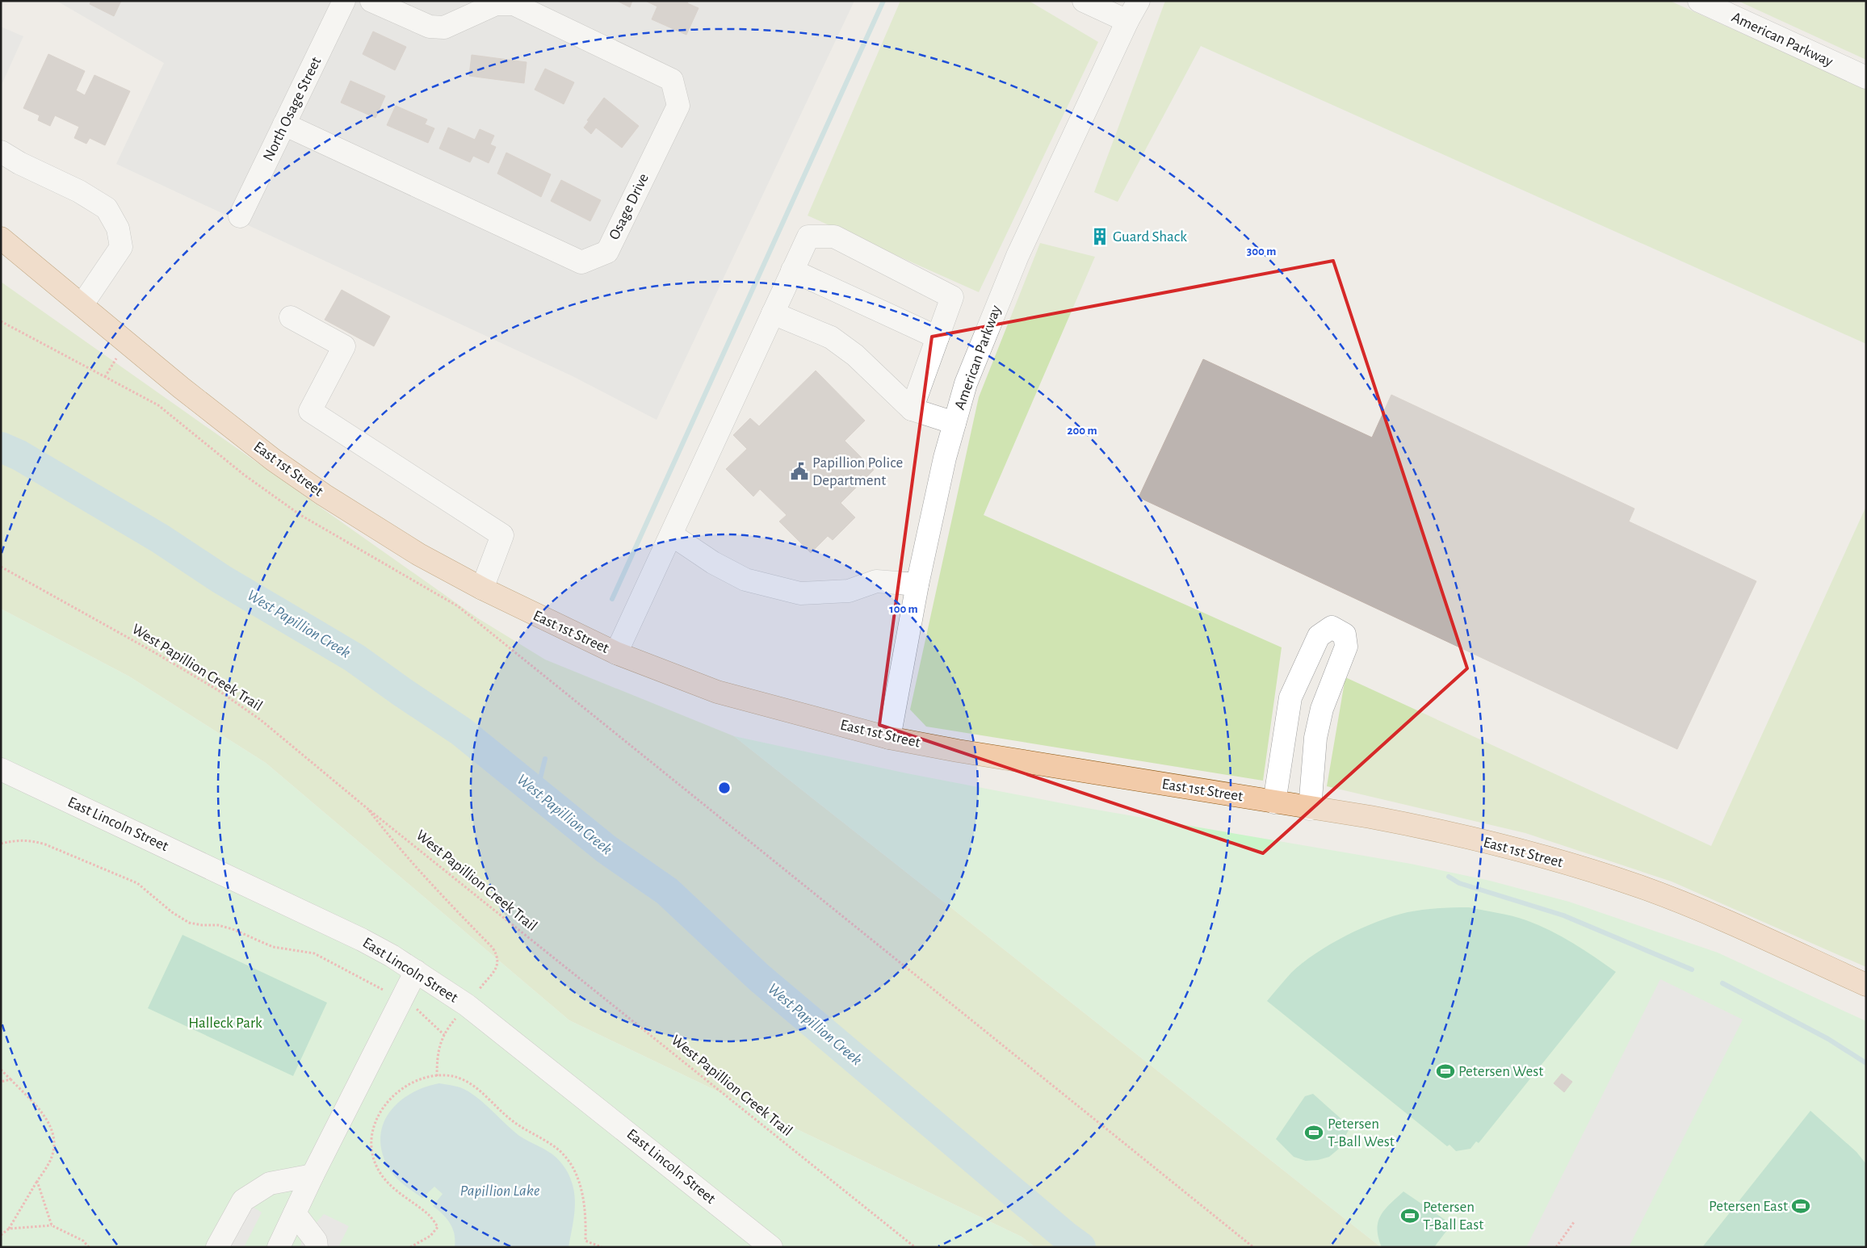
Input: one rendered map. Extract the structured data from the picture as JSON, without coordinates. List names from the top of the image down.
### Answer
{
  "streets": {
    "main road": ["East 1st Street"],
    "street": [
      "American Parkway",
      "North Osage Street",
      "Osage Drive",
      "East Lincoln Street"
    ],
    "path": ["West Papillion Creek Trail"]
  },
  "crossings": [
    ["American Parkway", "East 1st Street"],
    ["North Osage Street", "Osage Drive"]
  ],
  "water": ["West Papillion Creek", "Papillion Lake"],
  "parks": ["Halleck Park"],
  "places": {
    "building": ["Guard Shack"],
    "public building": ["Papillion Police Department"],
    "sports": [
      "Petersen West",
      "Petersen T-Ball West",
      "Petersen East",
      "Petersen T-Ball East"
    ]
  },
  "rings": ["300 m", "200 m", "100 m"]
}
